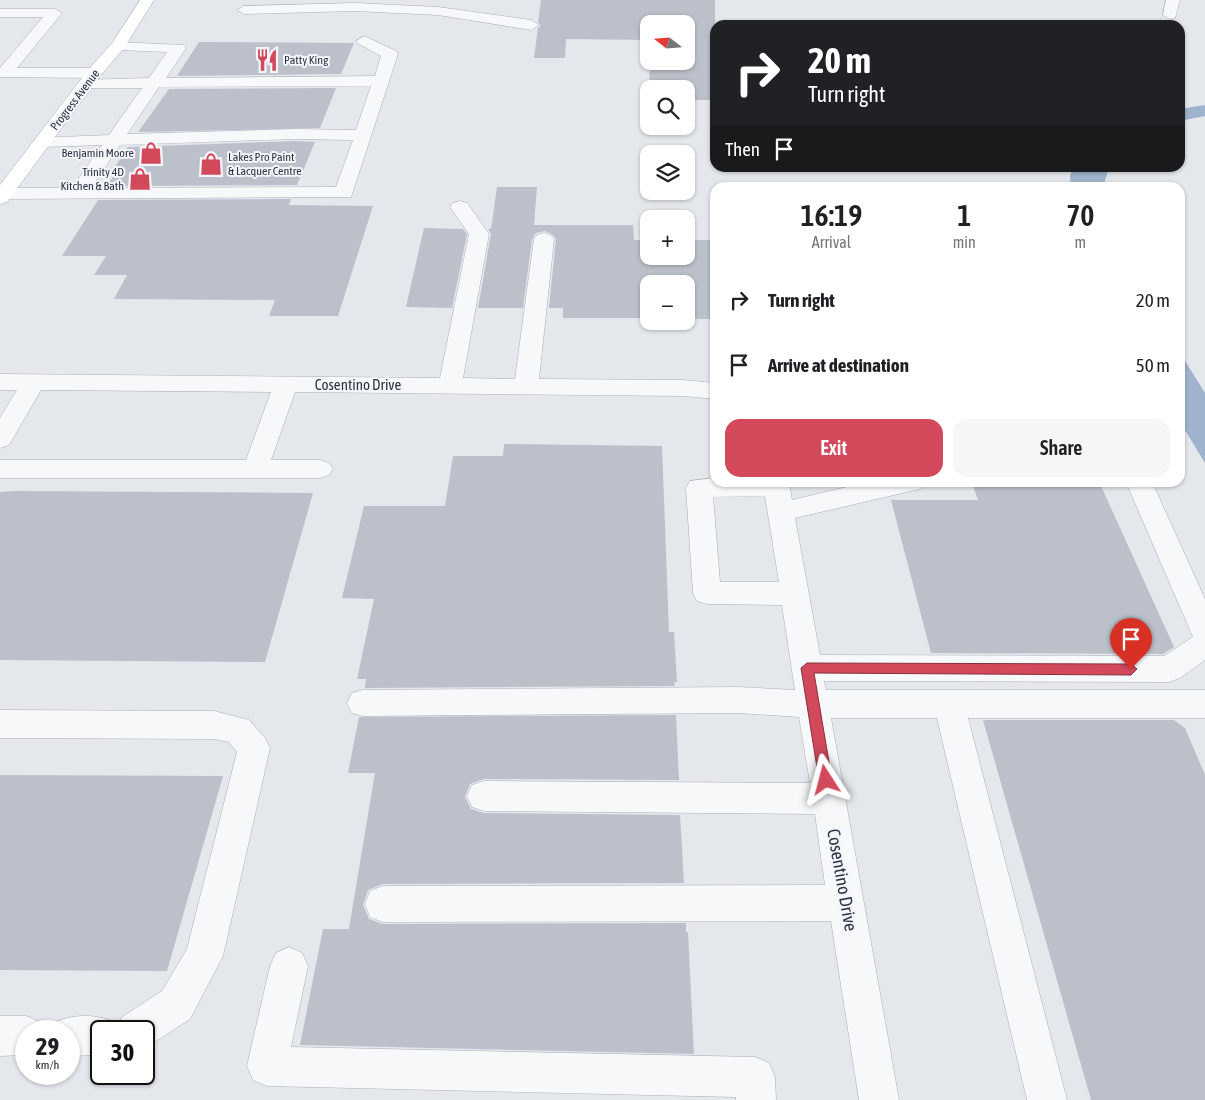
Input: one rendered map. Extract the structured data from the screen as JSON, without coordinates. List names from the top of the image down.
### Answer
{
  "streets": {
    "main road": ["Progress Avenue"],
    "street": ["Cosentino Drive"]
  },
  "places": {
    "restaurant": ["Patty King"],
    "shop": ["Benjamin Moore", "Lakes Pro Paint & Lacquer Centre", "Trinity 4D Kitchen & Bath"]
  },
  "north": "left",
  "page": {
    "map_buttons": ["+", "−"],
    "turn": ["20 m", "Turn right"],
    "then": "Then",
    "eta": [
      "16:19",
      "Arrival",
      "1",
      "min",
      "70",
      "m"
    ],
    "list": [
      {
        "name": "Turn right",
        "value": "20 m"
      },
      {
        "name": "Arrive at destination",
        "value": "50 m"
      }
    ],
    "buttons": ["Exit", "Share"],
    "speed": "29 km/h",
    "limit": "30"
  }
}
